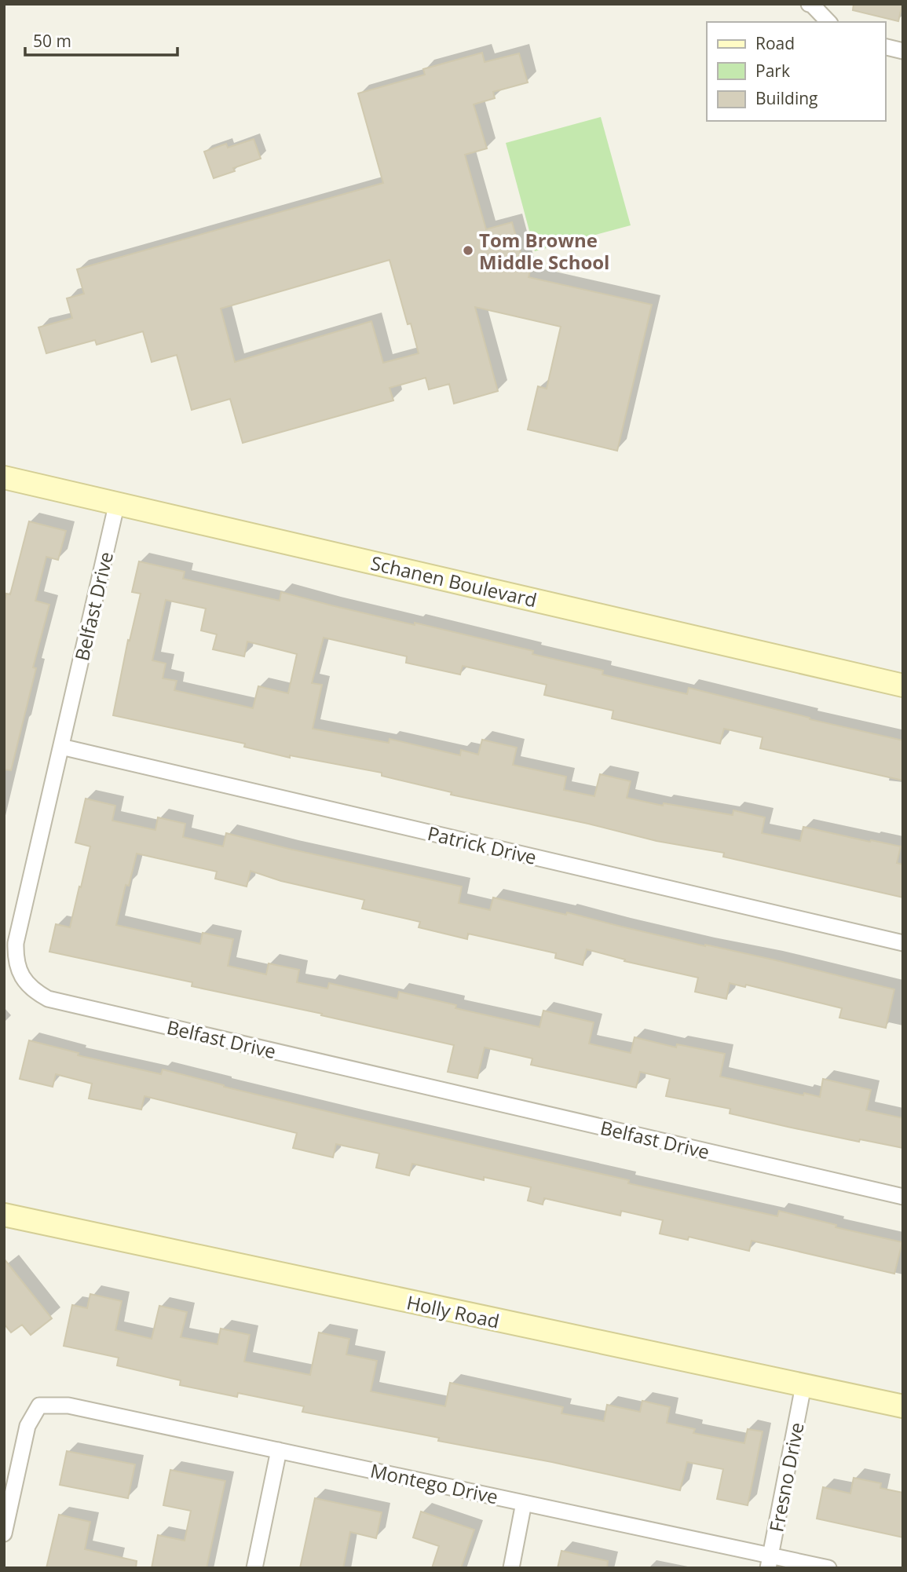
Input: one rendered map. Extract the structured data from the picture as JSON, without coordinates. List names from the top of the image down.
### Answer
{
  "streets": {
    "street": [
      "Schanen Boulevard",
      "Belfast Drive",
      "Patrick Drive",
      "Holly Road",
      "Fresno Drive",
      "Montego Drive"
    ]
  },
  "crossings": [
    ["Schanen Boulevard", "Belfast Drive"],
    ["Belfast Drive", "Patrick Drive"],
    ["Holly Road", "Fresno Drive"],
    ["Fresno Drive", "Montego Drive"]
  ],
  "places": ["Tom Browne Middle School"],
  "legend": ["Road", "Park", "Building"],
  "scale_bar": "50 m"
}
